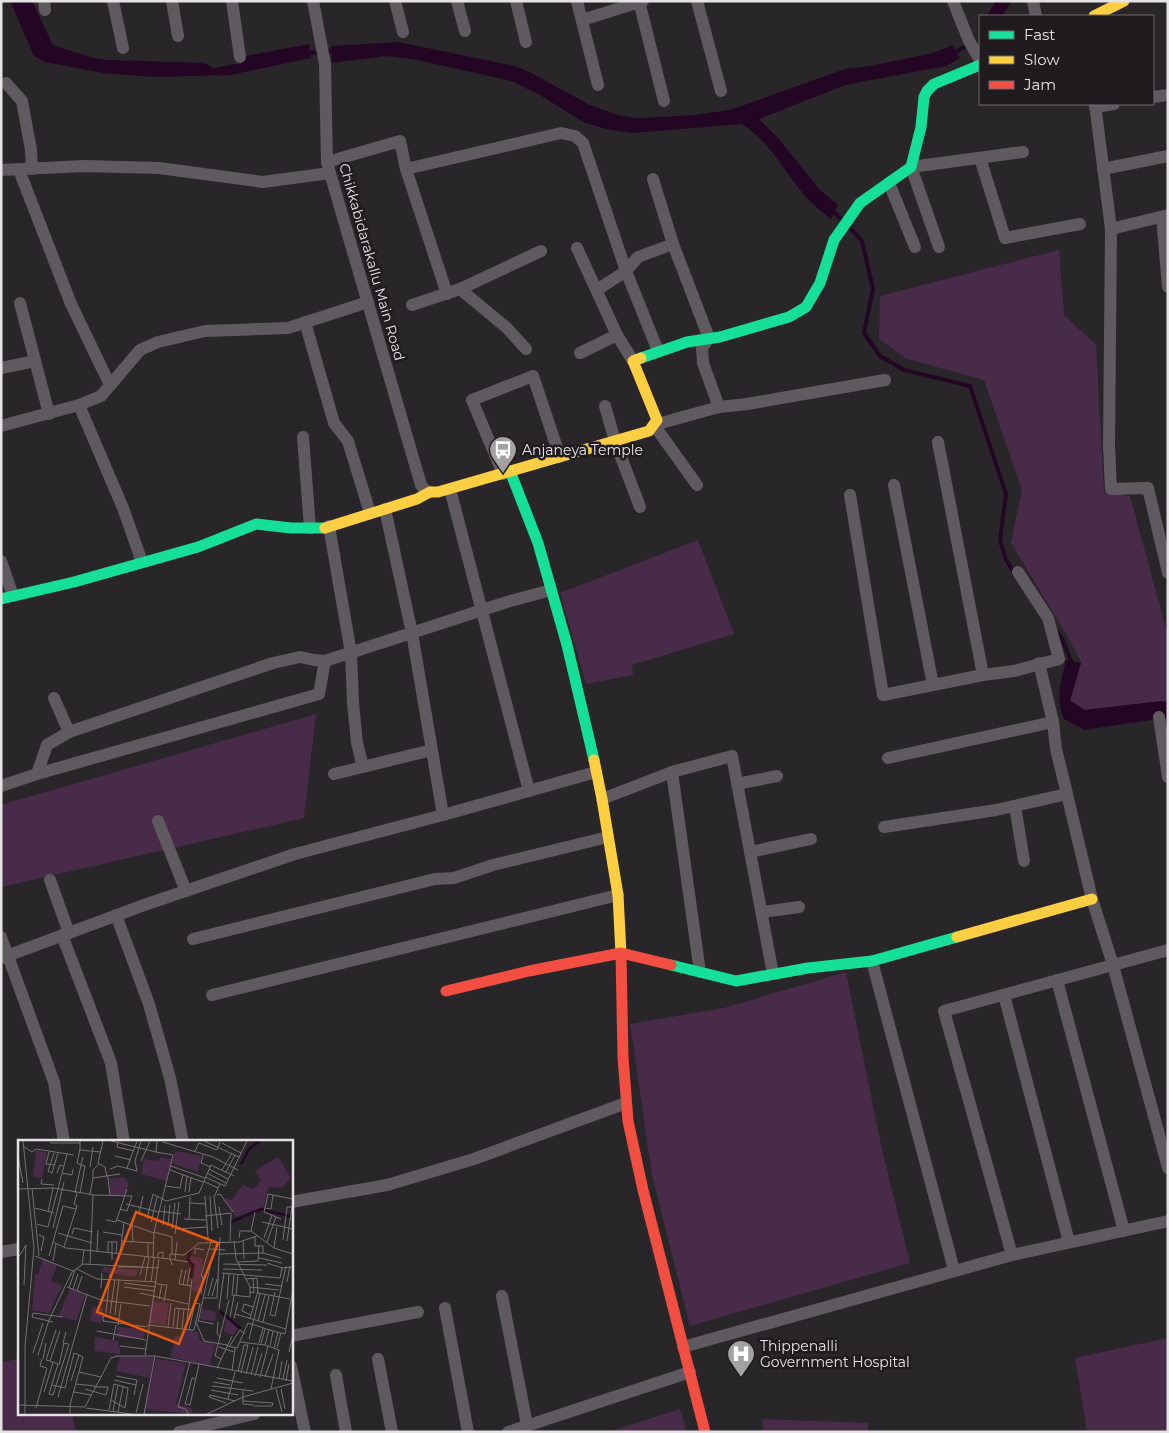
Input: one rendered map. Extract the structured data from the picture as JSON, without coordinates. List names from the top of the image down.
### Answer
{
  "streets": {
    "street": ["Chikkabidarakallu Main Road"]
  },
  "places": {
    "bus stop": ["Anjaneya Temple"],
    "hospital": ["Thippenalli Government Hospital"]
  },
  "legend": ["Fast", "Slow", "Jam"]
}
